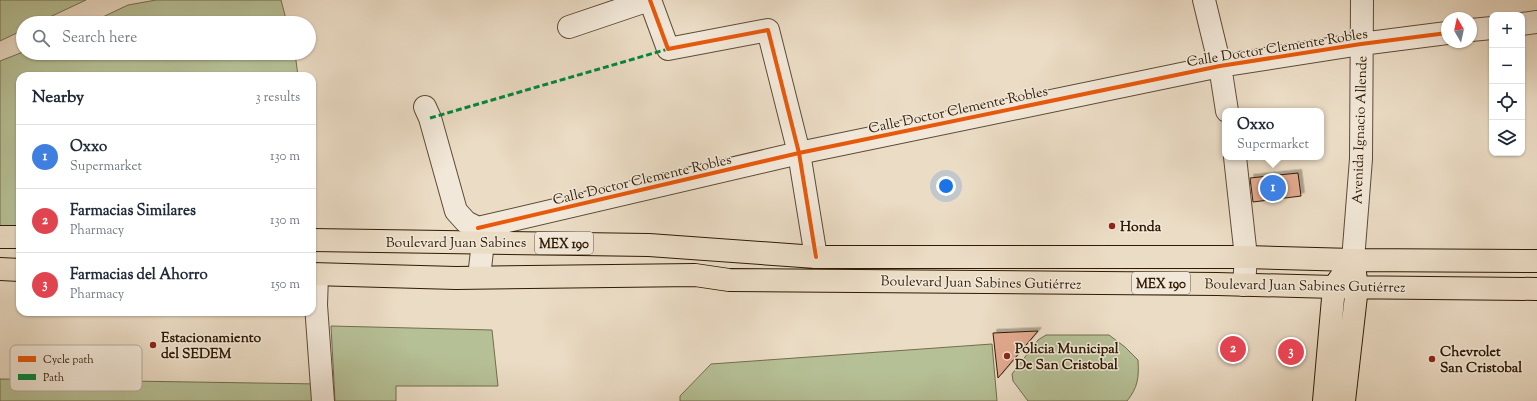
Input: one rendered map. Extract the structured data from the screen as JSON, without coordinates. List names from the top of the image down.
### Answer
{
  "streets": {
    "main road": ["Boulevard Juan Sabines", "MEX 190", "Boulevard Juan Sabines Gutiérrez"],
    "street": ["Calle Doctor Clemente Robles", "Avenida Ignacio Allende"]
  },
  "crossings": [
    ["Calle Doctor Clemente Robles", "Avenida Ignacio Allende"],
    ["Calle Doctor Clemente Robles", "Boulevard Juan Sabines"],
    ["Avenida Ignacio Allende", "Boulevard Juan Sabines Gutiérrez"],
    ["Boulevard Juan Sabines", "Boulevard Juan Sabines Gutiérrez"],
    ["MEX 190", "Boulevard Juan Sabines Gutiérrez"]
  ],
  "places": [
    "Honda",
    "Estacionamiento del SEDEM",
    "Policia Municipal De San Cristobal",
    "Chevrolet San Cristobal"
  ],
  "legend": ["Cycle path", "Path"],
  "north": "top",
  "page": {
    "map_buttons": ["+", "−"],
    "search": "Search here",
    "heading": ["Nearby", "3 results"],
    "popup": ["Oxxo", "Supermarket"],
    "list": [
      {
        "mark": "1",
        "name": "Oxxo",
        "note": "Supermarket",
        "value": "130 m"
      },
      {
        "mark": "2",
        "name": "Farmacias Similares",
        "note": "Pharmacy",
        "value": "130 m"
      },
      {
        "mark": "3",
        "name": "Farmacias del Ahorro",
        "note": "Pharmacy",
        "value": "150 m"
      }
    ],
    "pins": ["1", "2", "3"]
  }
}
